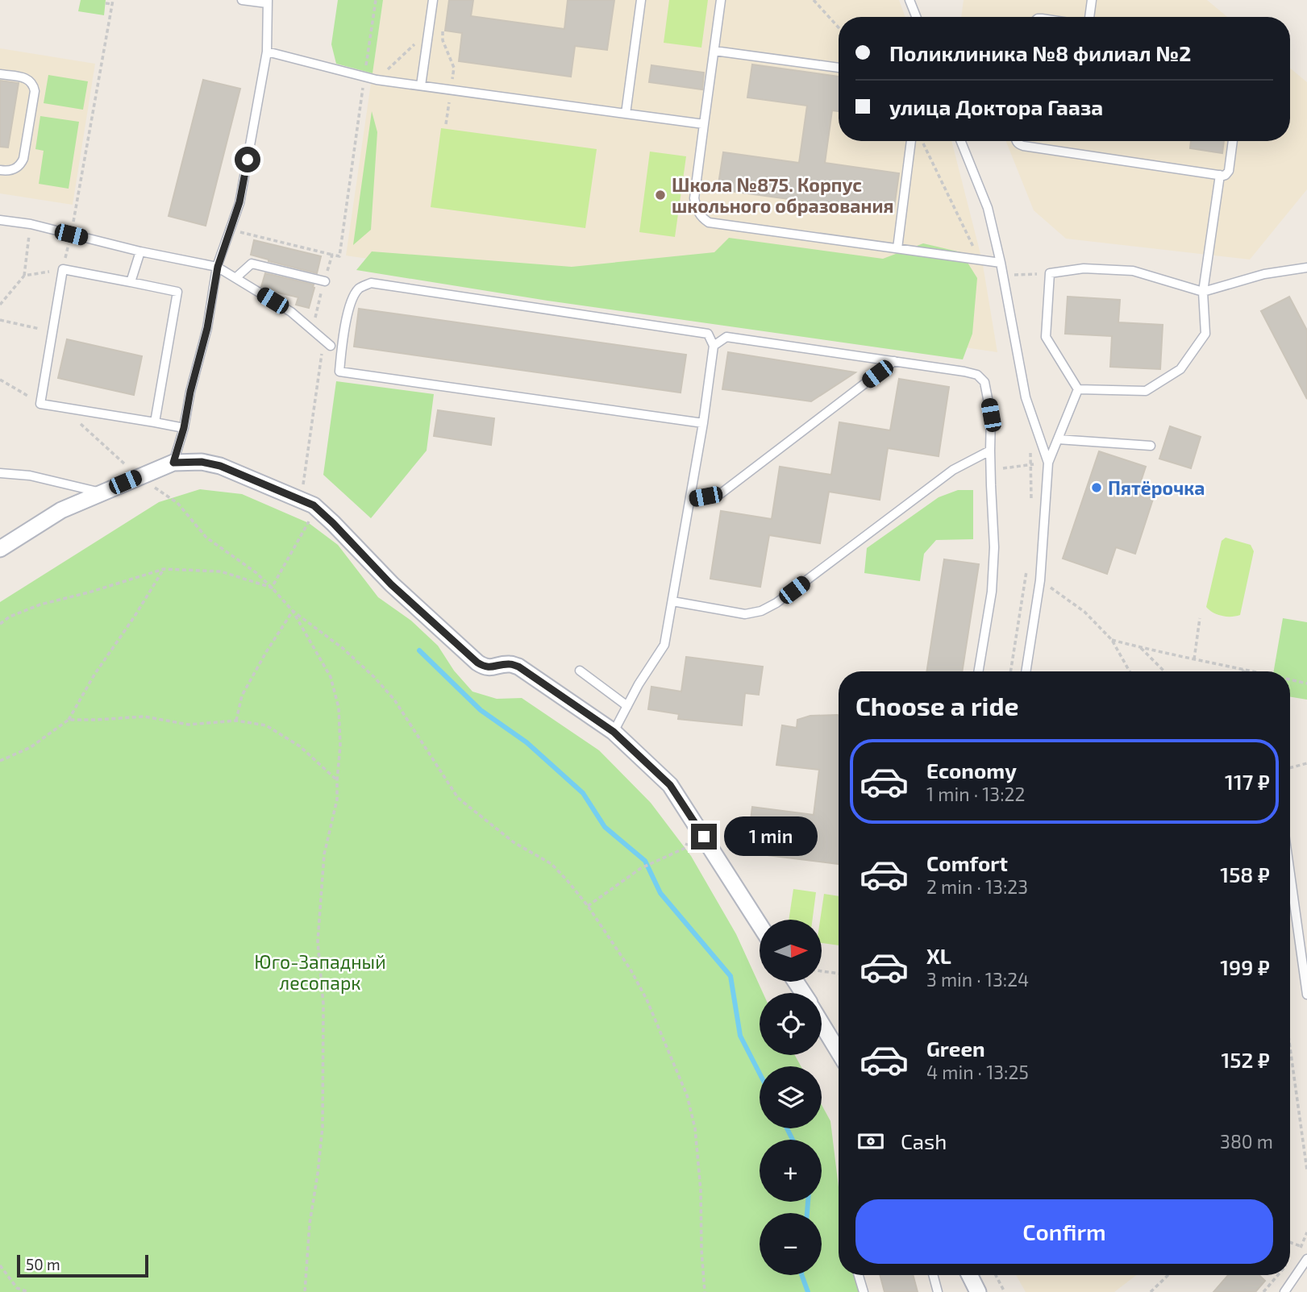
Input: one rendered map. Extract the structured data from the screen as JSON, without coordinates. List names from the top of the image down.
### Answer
{
  "parks": ["Юго-Западный лесопарк"],
  "places": ["Школа №875. Корпус школьного образования", "Пятёрочка"],
  "scale_bar": "50 m",
  "north": "right",
  "page": {
    "banner": ["Поликлиника №8 филиал №2", "улица Доктора Гааза"],
    "heading": "Choose a ride",
    "list": [
      {
        "name": "Economy",
        "note": "1 min · 13:22",
        "value": "117 ₽"
      },
      {
        "name": "Comfort",
        "note": "2 min · 13:23",
        "value": "158 ₽"
      },
      {
        "name": "XL",
        "note": "3 min · 13:24",
        "value": "199 ₽"
      },
      {
        "name": "Green",
        "note": "4 min · 13:25",
        "value": "152 ₽"
      }
    ],
    "bubble": "1 min",
    "map_buttons": ["+", "−"],
    "pay": ["Cash", "380 m"],
    "buttons": "Confirm",
    "scale": "50 m"
  }
}
